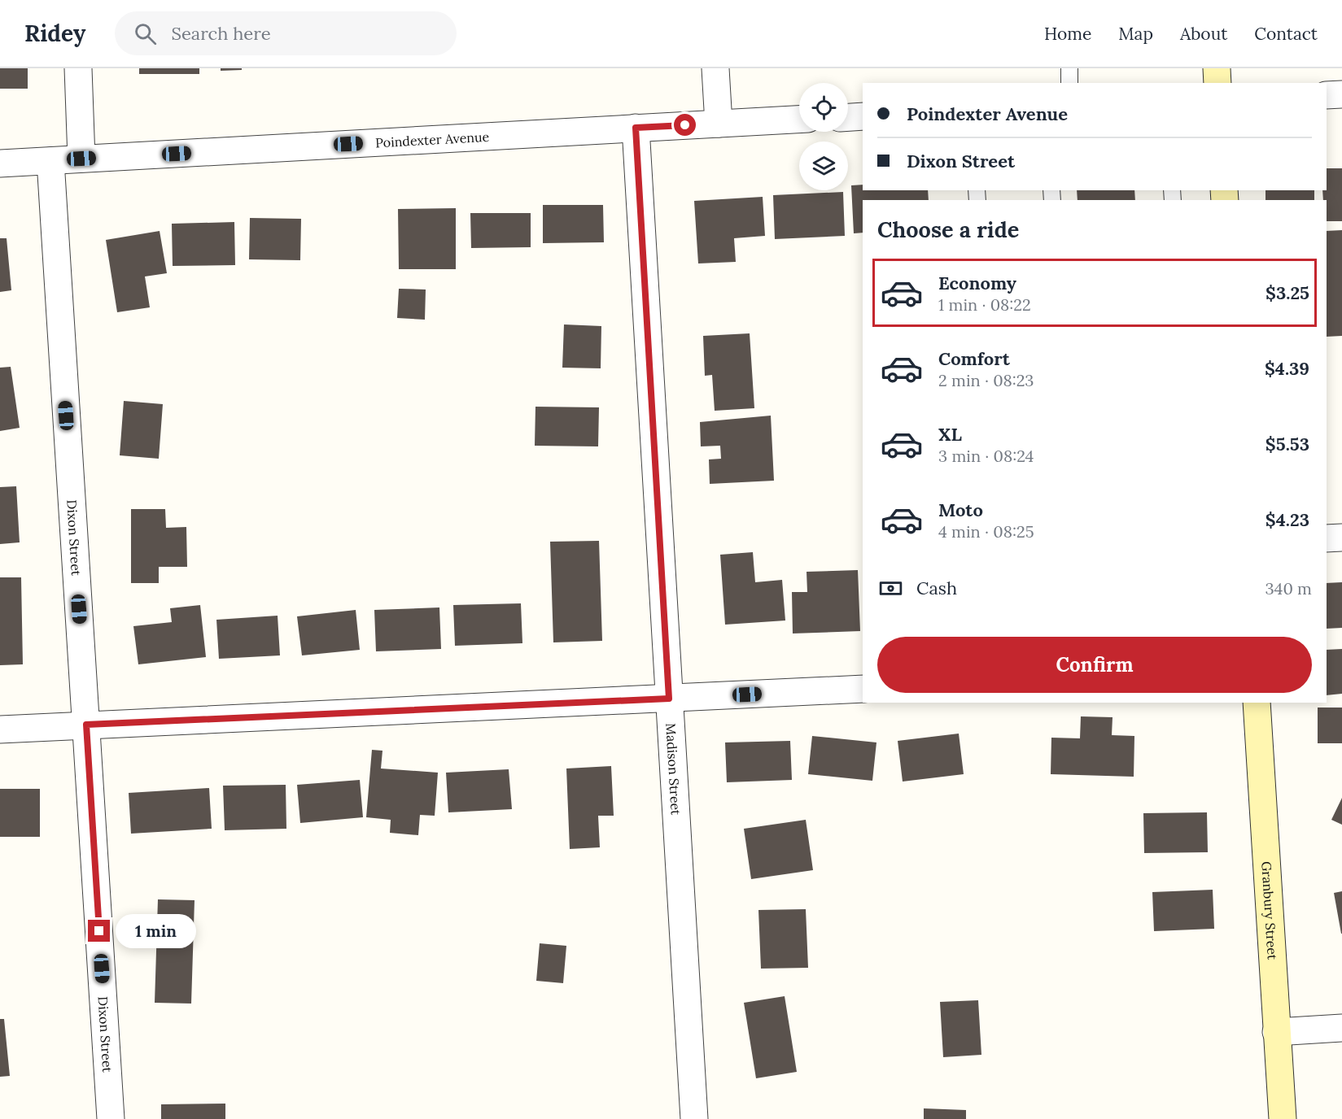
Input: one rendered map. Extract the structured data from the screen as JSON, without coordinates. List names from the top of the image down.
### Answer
{
  "streets": {
    "street": [
      "Poindexter Avenue",
      "Dixon Street",
      "Madison Street",
      "Granbury Street"
    ]
  },
  "crossings": [
    ["Poindexter Avenue", "Dixon Street"],
    ["Poindexter Avenue", "Madison Street"]
  ],
  "page": {
    "header": "Ridey",
    "search": "Search here",
    "nav": [
      "Home",
      "Map",
      "About",
      "Contact"
    ],
    "banner": ["Poindexter Avenue", "Dixon Street"],
    "heading": "Choose a ride",
    "list": [
      {
        "name": "Economy",
        "note": "1 min · 08:22",
        "value": "$3.25"
      },
      {
        "name": "Comfort",
        "note": "2 min · 08:23",
        "value": "$4.39"
      },
      {
        "name": "XL",
        "note": "3 min · 08:24",
        "value": "$5.53"
      },
      {
        "name": "Moto",
        "note": "4 min · 08:25",
        "value": "$4.23"
      }
    ],
    "pay": ["Cash", "340 m"],
    "buttons": "Confirm",
    "bubble": "1 min"
  }
}
